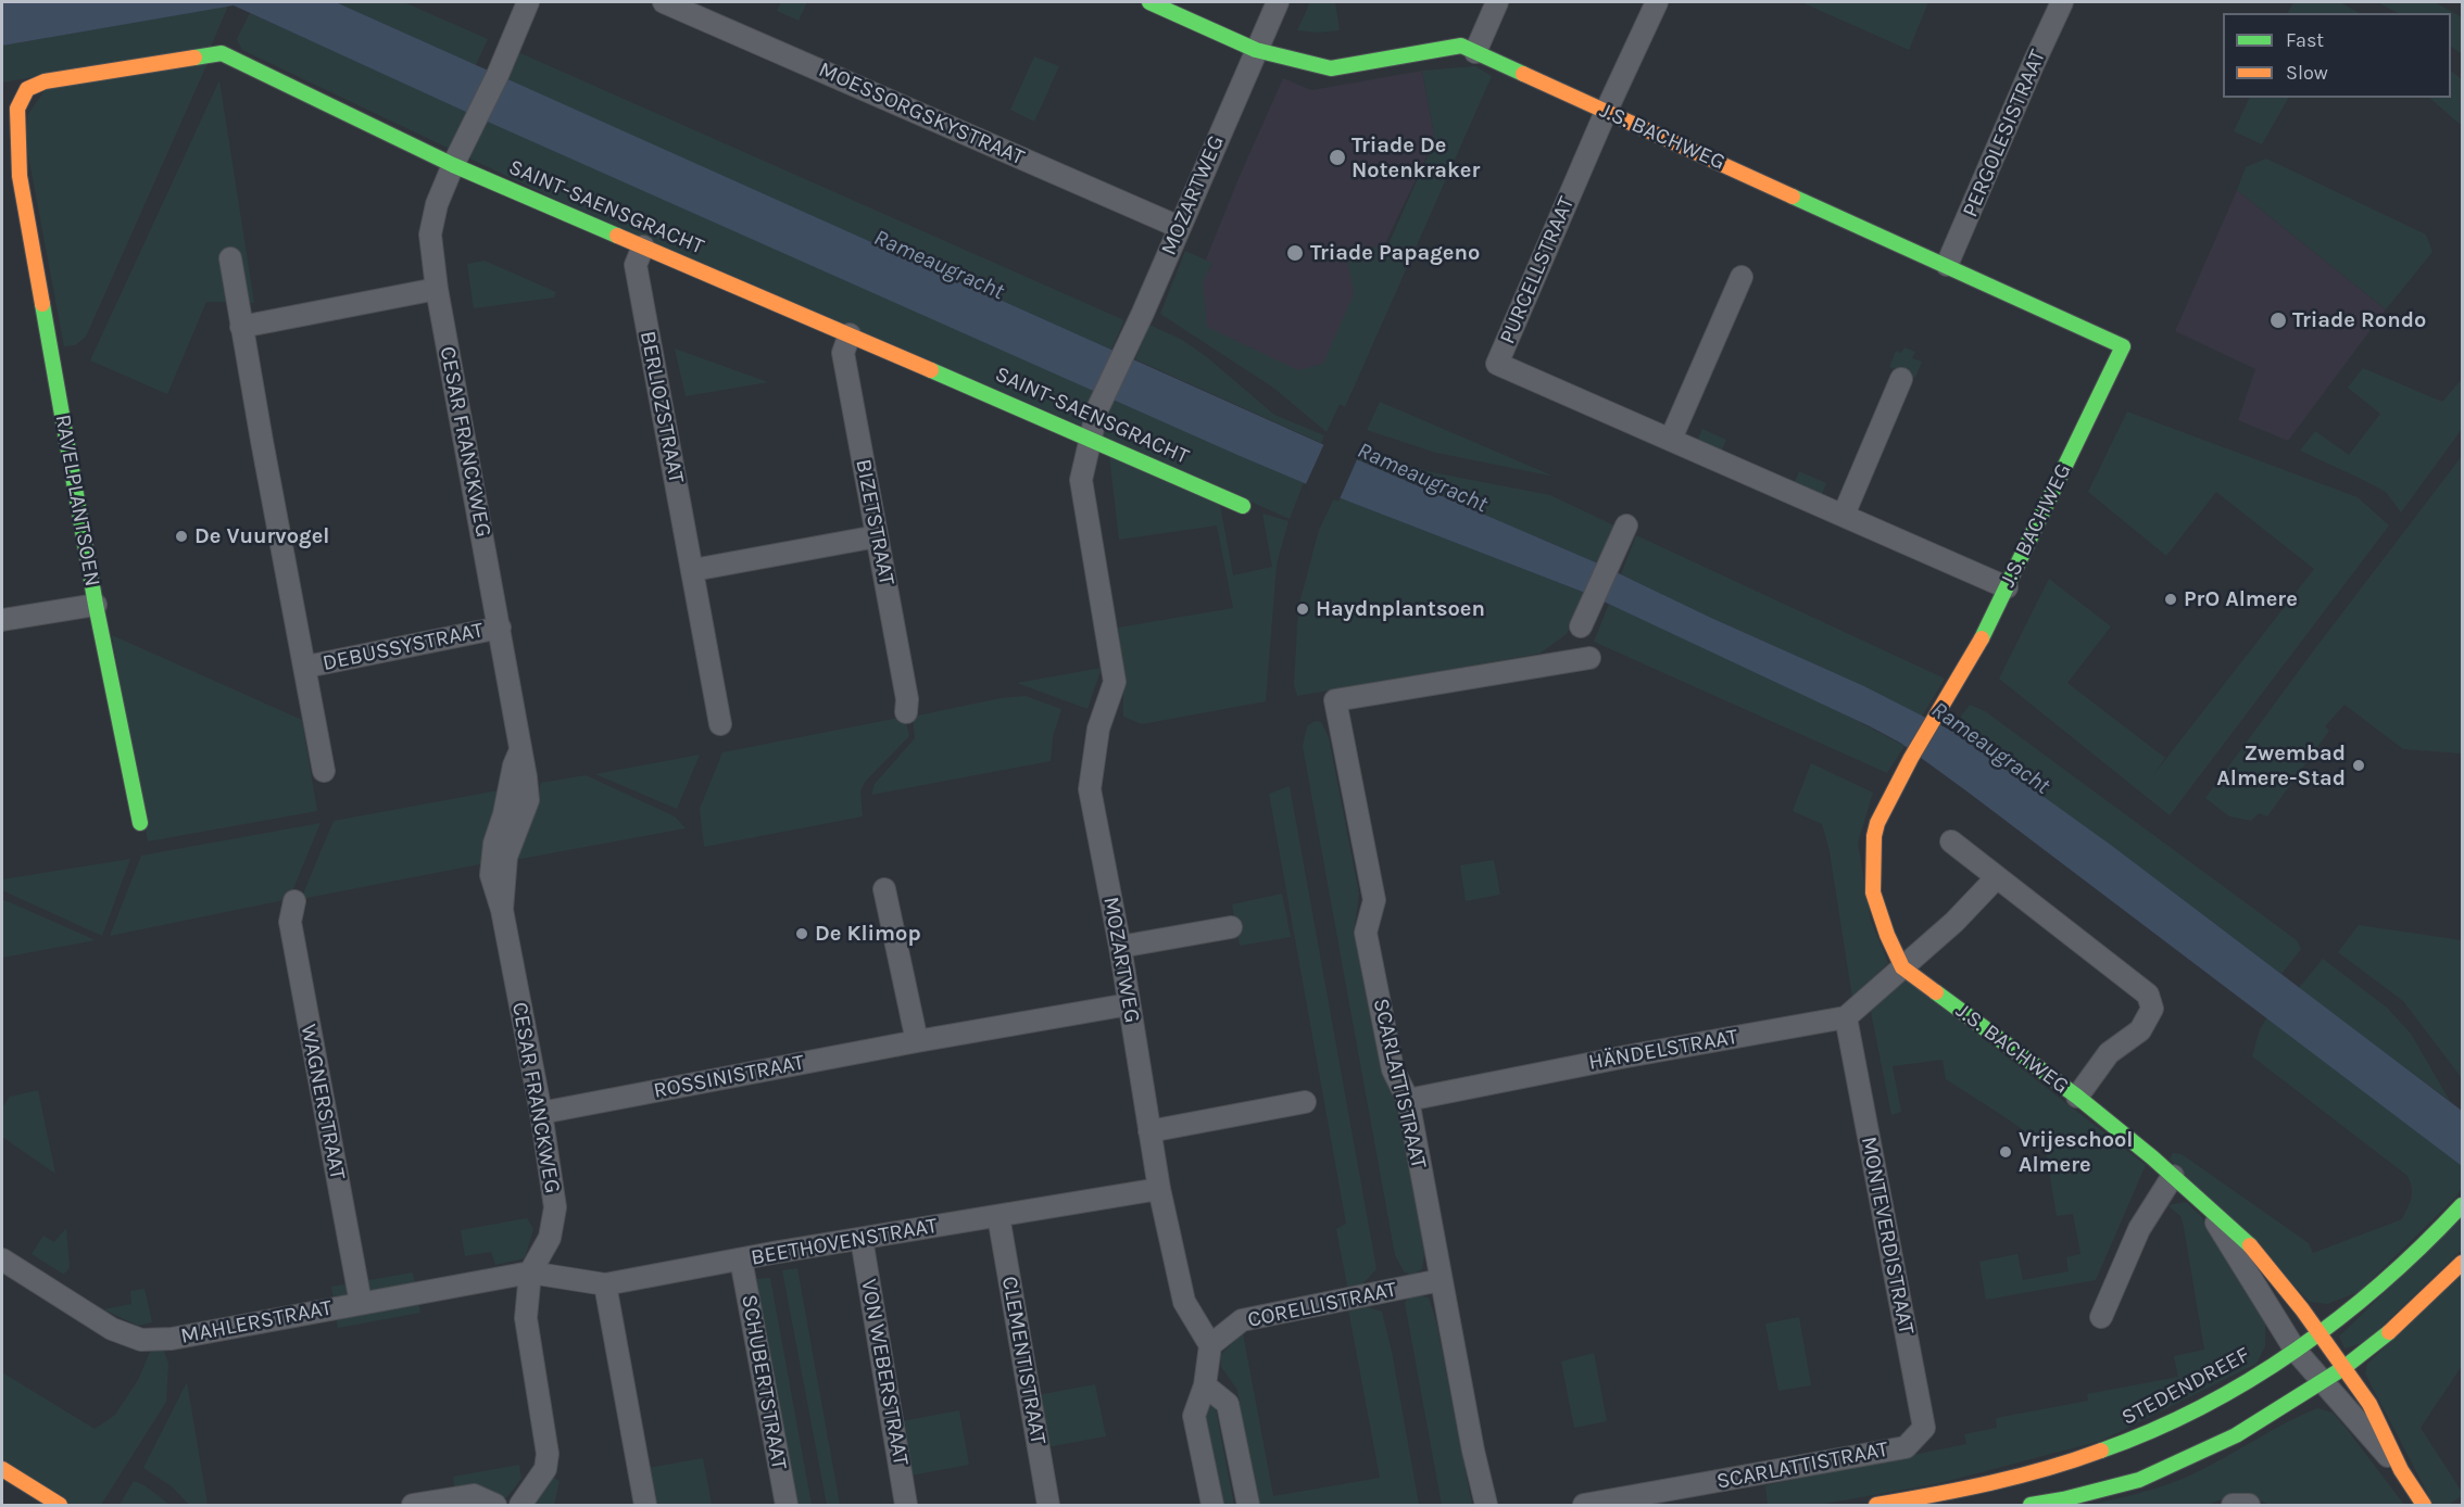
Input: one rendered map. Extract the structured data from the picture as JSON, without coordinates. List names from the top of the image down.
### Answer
{
  "streets": {
    "street": [
      "MOESSORGSKYSTRAAT",
      "PERGOLESISTRAAT",
      "J.S. BACHWEG",
      "MOZARTWEG",
      "SAINT-SAENSGRACHT",
      "PURCELLSTRAAT",
      "BERLIOZSTRAAT",
      "CESAR FRANCKWEG",
      "RAVELPLANTSOEN",
      "BIZETSTRAAT",
      "DEBUSSYSTRAAT",
      "HÄNDELSTRAAT",
      "ROSSINISTRAAT",
      "SCARLATTISTRAAT",
      "WAGNERSTRAAT",
      "MONTEVERDISTRAAT",
      "BEETHOVENSTRAAT",
      "CORELLISTRAAT",
      "MAHLERSTRAAT",
      "CLEMENTISTRAAT",
      "VON WEBERSTRAAT",
      "SCHUBERTSTRAAT",
      "STEDENDREEF"
    ]
  },
  "crossings": [
    ["MOESSORGSKYSTRAAT", "MOZARTWEG"],
    ["PERGOLESISTRAAT", "J.S. BACHWEG"],
    ["J.S. BACHWEG", "MOZARTWEG"],
    ["J.S. BACHWEG", "PURCELLSTRAAT"],
    ["J.S. BACHWEG", "STEDENDREEF"],
    ["MOZARTWEG", "SAINT-SAENSGRACHT"],
    ["MOZARTWEG", "ROSSINISTRAAT"],
    ["MOZARTWEG", "BEETHOVENSTRAAT"],
    ["MOZARTWEG", "CORELLISTRAAT"],
    ["SAINT-SAENSGRACHT", "BERLIOZSTRAAT"],
    ["SAINT-SAENSGRACHT", "CESAR FRANCKWEG"],
    ["SAINT-SAENSGRACHT", "RAVELPLANTSOEN"],
    ["SAINT-SAENSGRACHT", "BIZETSTRAAT"],
    ["CESAR FRANCKWEG", "DEBUSSYSTRAAT"],
    ["CESAR FRANCKWEG", "ROSSINISTRAAT"],
    ["CESAR FRANCKWEG", "BEETHOVENSTRAAT"],
    ["CESAR FRANCKWEG", "MAHLERSTRAAT"],
    ["HÄNDELSTRAAT", "SCARLATTISTRAAT"],
    ["HÄNDELSTRAAT", "MONTEVERDISTRAAT"],
    ["SCARLATTISTRAAT", "MONTEVERDISTRAAT"],
    ["SCARLATTISTRAAT", "CORELLISTRAAT"],
    ["WAGNERSTRAAT", "MAHLERSTRAAT"],
    ["BEETHOVENSTRAAT", "MAHLERSTRAAT"],
    ["BEETHOVENSTRAAT", "CLEMENTISTRAAT"],
    ["BEETHOVENSTRAAT", "VON WEBERSTRAAT"],
    ["BEETHOVENSTRAAT", "SCHUBERTSTRAAT"]
  ],
  "water": ["Rameaugracht"],
  "places": [
    "Triade De Notenkraker",
    "Triade Papageno",
    "Triade Rondo",
    "De Vuurvogel",
    "PrO Almere",
    "Haydnplantsoen",
    "Zwembad Almere-Stad",
    "De Klimop",
    "Vrijeschool Almere"
  ],
  "legend": ["Fast", "Slow"]
}
